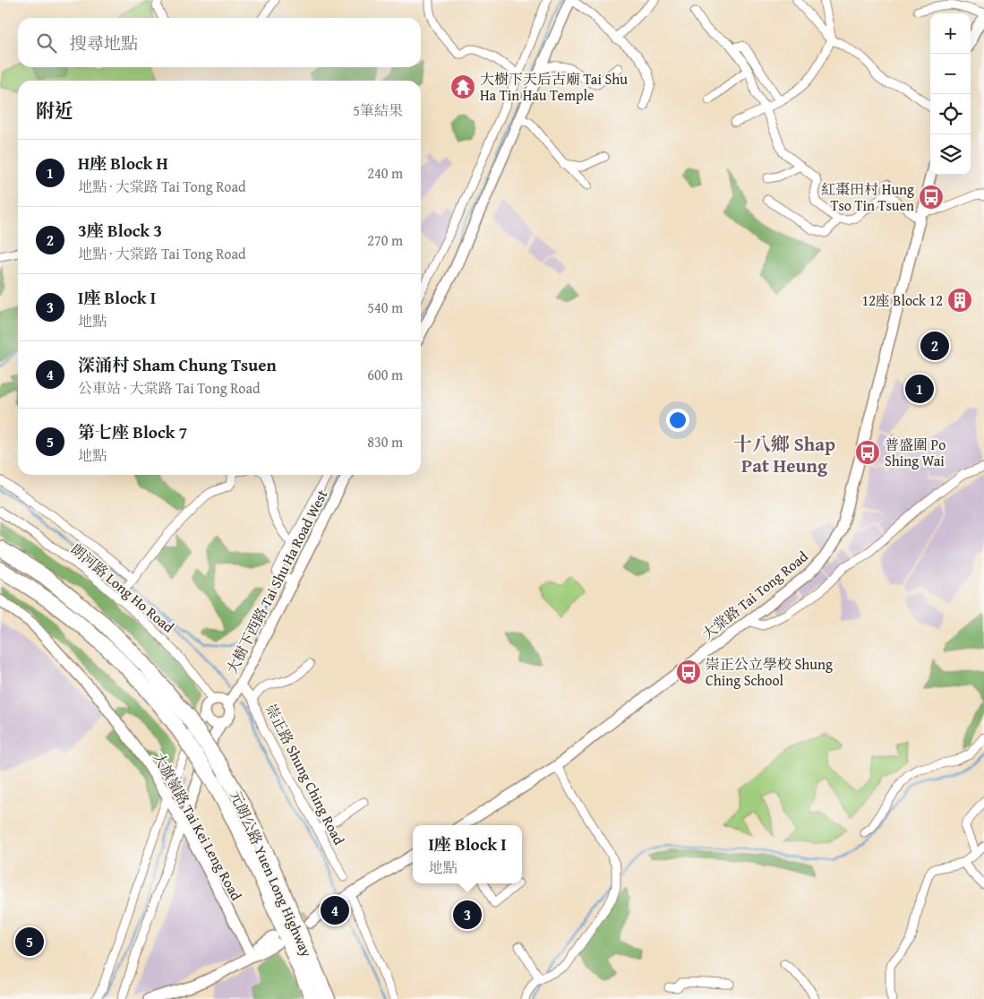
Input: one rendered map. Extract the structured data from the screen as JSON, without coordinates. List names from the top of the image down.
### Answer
{
  "streets": {
    "highway": ["元朗公路 Yuen Long Highway"],
    "street": [
      "大樹下西路 Tai Shu Ha Road West",
      "朗河路 Long Ho Road",
      "大棠路 Tai Tong Road",
      "崇正路 Shung Ching Road",
      "大旗嶺路 Tai Kei Leng Road"
    ]
  },
  "crossings": [
    ["大樹下西路 Tai Shu Ha Road West", "朗河路 Long Ho Road"],
    ["大樹下西路 Tai Shu Ha Road West", "崇正路 Shung Ching Road"],
    ["大樹下西路 Tai Shu Ha Road West", "大旗嶺路 Tai Kei Leng Road"]
  ],
  "districts": ["十八鄉 Shap Pat Heung"],
  "places": {
    "temple": ["大樹下天后古廟 Tai Shu Ha Tin Hau Temple"],
    "bus stop": ["紅棗田村 Hung Tso Tin Tsuen", "普盛圍 Po Shing Wai", "崇正公立學校 Shung Ching School"],
    "building": ["12座 Block 12"]
  },
  "page": {
    "map_buttons": ["+", "−"],
    "search": "搜尋地點",
    "heading": ["附近", "5筆結果"],
    "list": [
      {
        "mark": "1",
        "name": "H座 Block H",
        "note": "地點 · 大棠路 Tai Tong Road",
        "value": "240 m"
      },
      {
        "mark": "2",
        "name": "3座 Block 3",
        "note": "地點 · 大棠路 Tai Tong Road",
        "value": "270 m"
      },
      {
        "mark": "3",
        "name": "I座 Block I",
        "note": "地點",
        "value": "540 m"
      },
      {
        "mark": "4",
        "name": "深涌村 Sham Chung Tsuen",
        "note": "公車站 · 大棠路 Tai Tong Road",
        "value": "600 m"
      },
      {
        "mark": "5",
        "name": "第七座 Block 7",
        "note": "地點",
        "value": "830 m"
      }
    ],
    "pins": [
      "2",
      "1",
      "4",
      "3",
      "5"
    ],
    "popup": ["I座 Block I", "地點"]
  }
}
